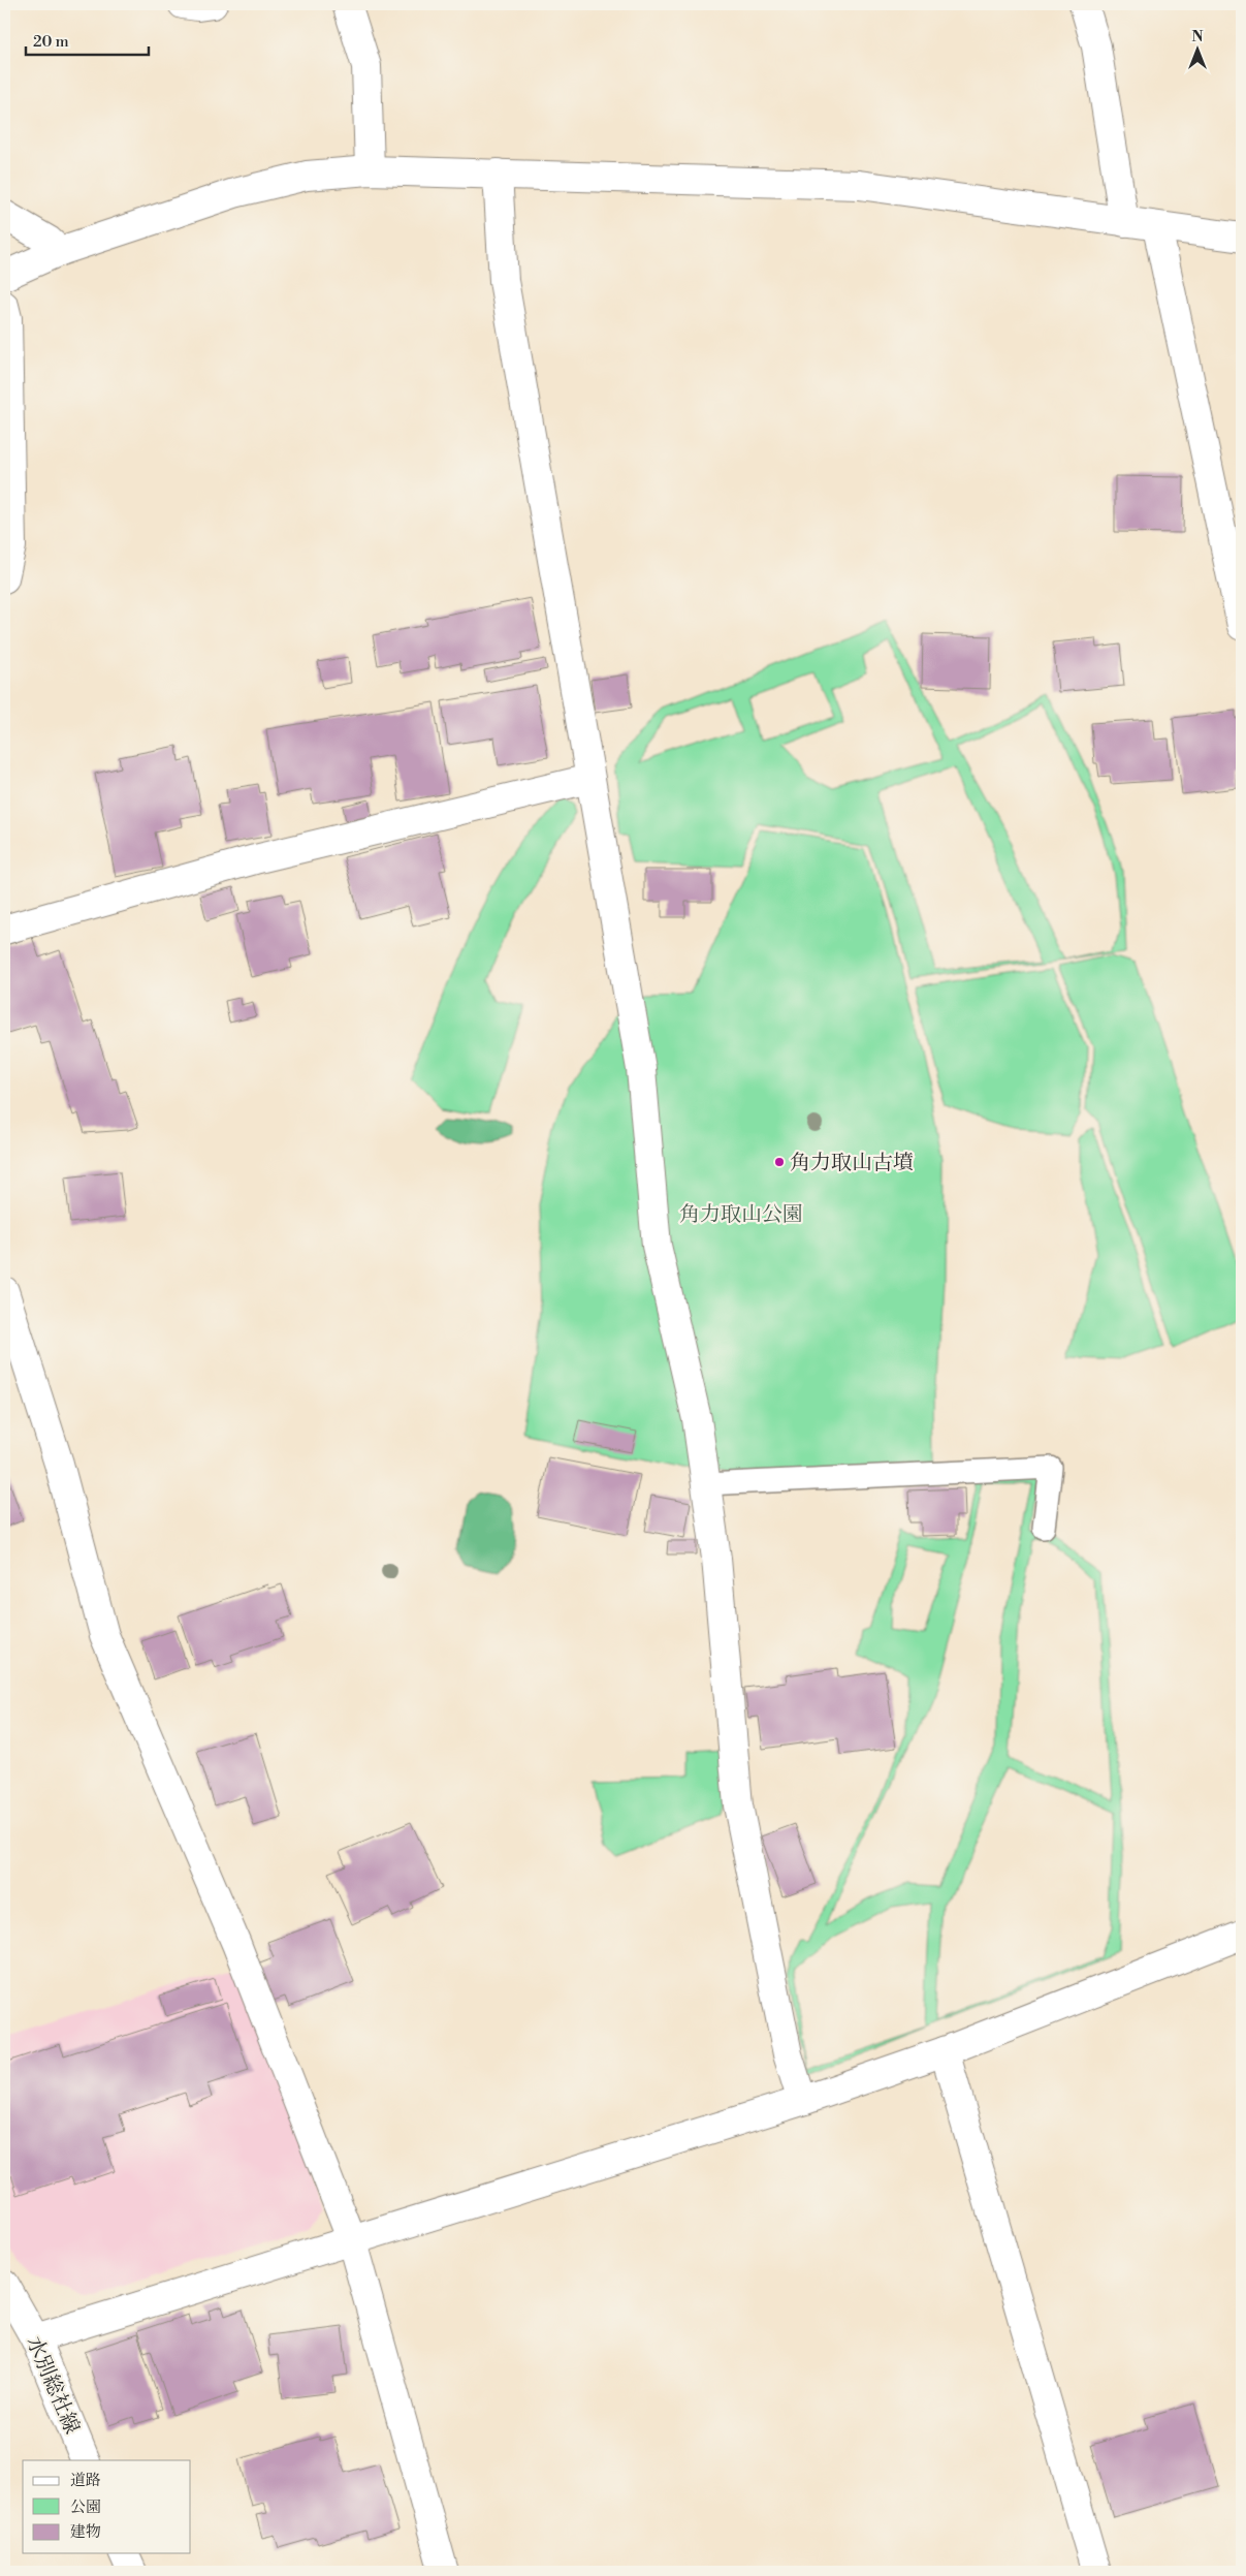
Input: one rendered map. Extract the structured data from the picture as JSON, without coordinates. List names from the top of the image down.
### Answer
{
  "streets": {
    "street": ["水別総社線"]
  },
  "parks": ["角力取山公園"],
  "places": ["角力取山古墳"],
  "legend": ["道路", "公園", "建物"],
  "scale_bar": "20 m",
  "north": "top"
}
